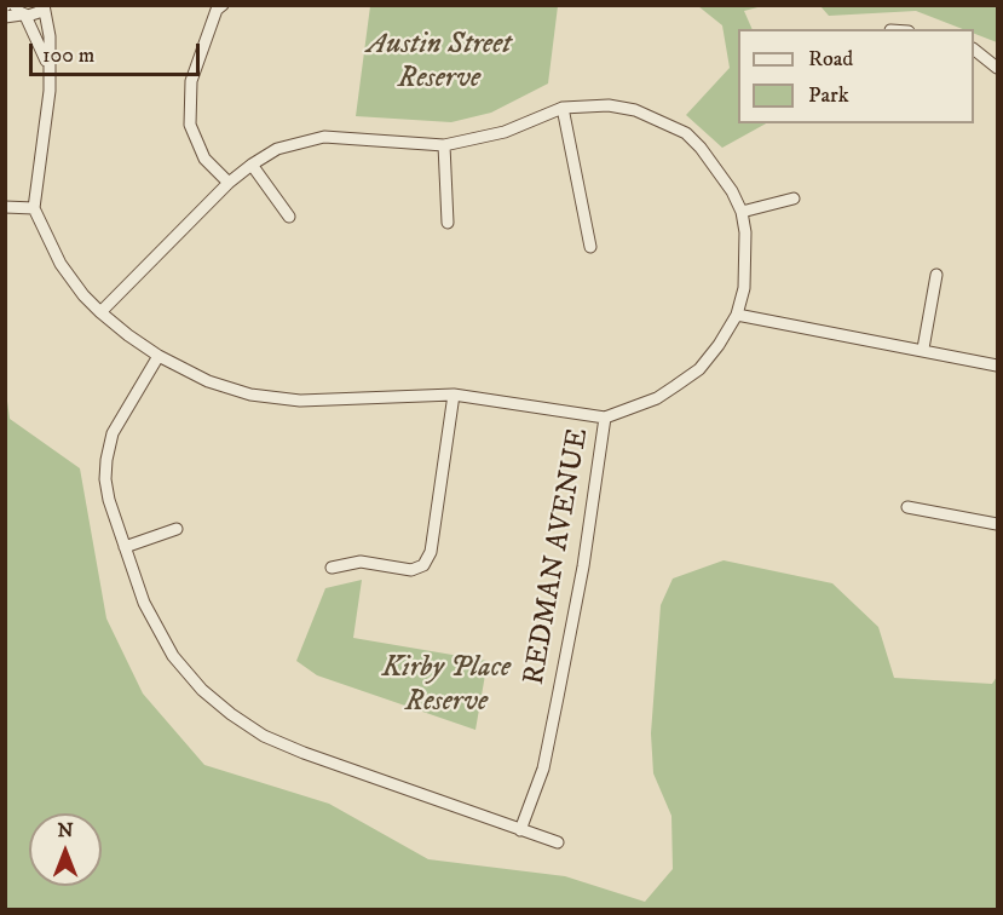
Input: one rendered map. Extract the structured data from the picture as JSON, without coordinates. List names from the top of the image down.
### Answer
{
  "streets": {
    "street": ["REDMAN AVENUE"]
  },
  "parks": ["Austin Street Reserve", "Kirby Place Reserve"],
  "legend": ["Road", "Park"],
  "scale_bar": "100 m",
  "north": "top"
}
